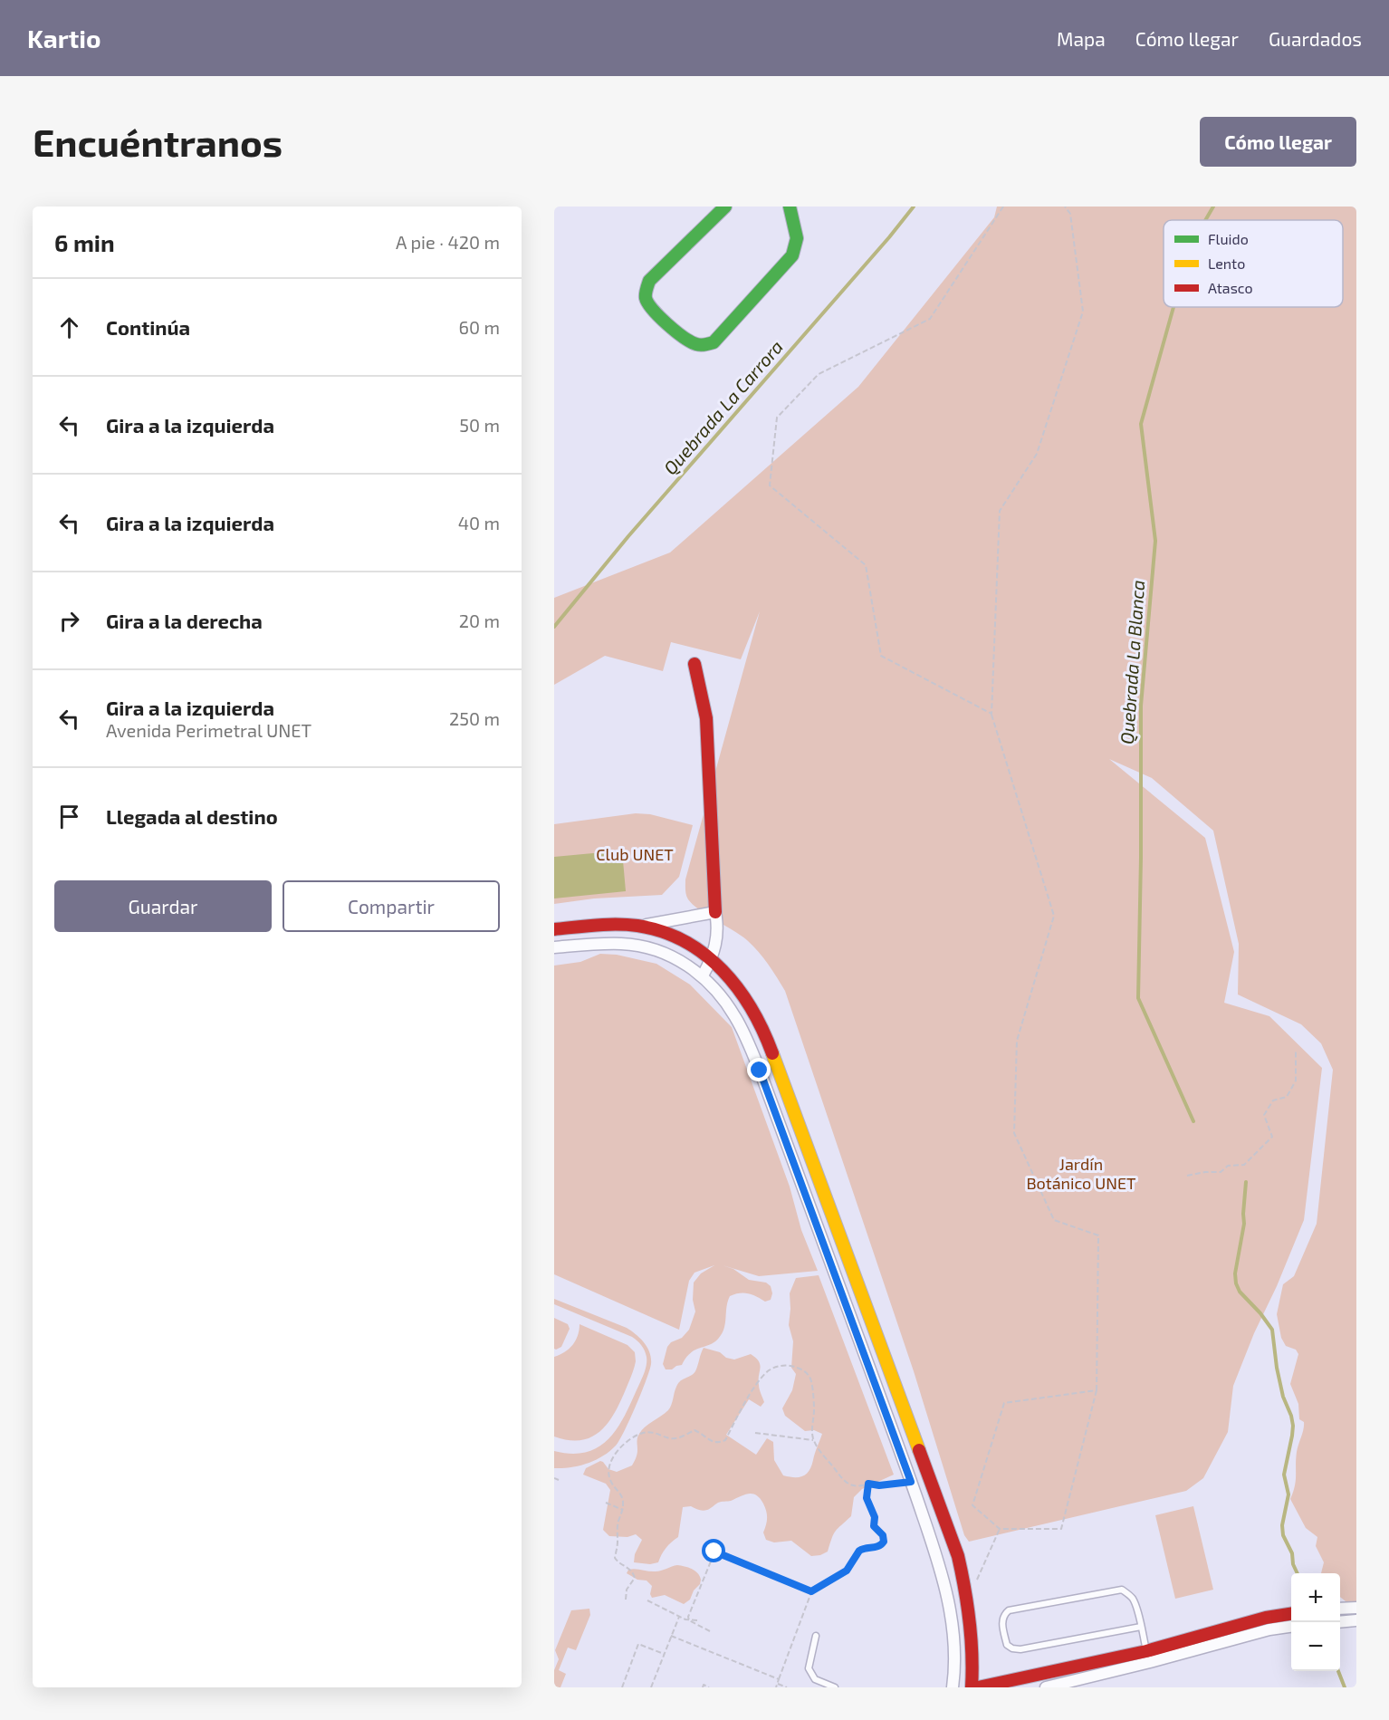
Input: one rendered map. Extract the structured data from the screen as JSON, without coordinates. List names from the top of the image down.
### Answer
{
  "water": ["Quebrada La Carrora", "Quebrada La Blanca"],
  "parks": ["Club UNET", "Jardín Botánico UNET"],
  "legend": ["Fluido", "Lento", "Atasco"],
  "page": {
    "header": "Kartio",
    "nav": ["Mapa", "Cómo llegar", "Guardados"],
    "buttons": [
      "Cómo llegar",
      ["Guardar", "Compartir"]
    ],
    "title": "Encuéntranos",
    "heading": ["6 min", "A pie · 420 m"],
    "list": [
      ["Continúa", "60 m"],
      ["Gira a la izquierda", "50 m"],
      ["Gira a la izquierda", "40 m"],
      ["Gira a la derecha", "20 m"],
      ["Gira a la izquierda", "Avenida Perimetral UNET", "250 m"],
      "Llegada al destino"
    ],
    "map_buttons": ["+", "−"]
  }
}
